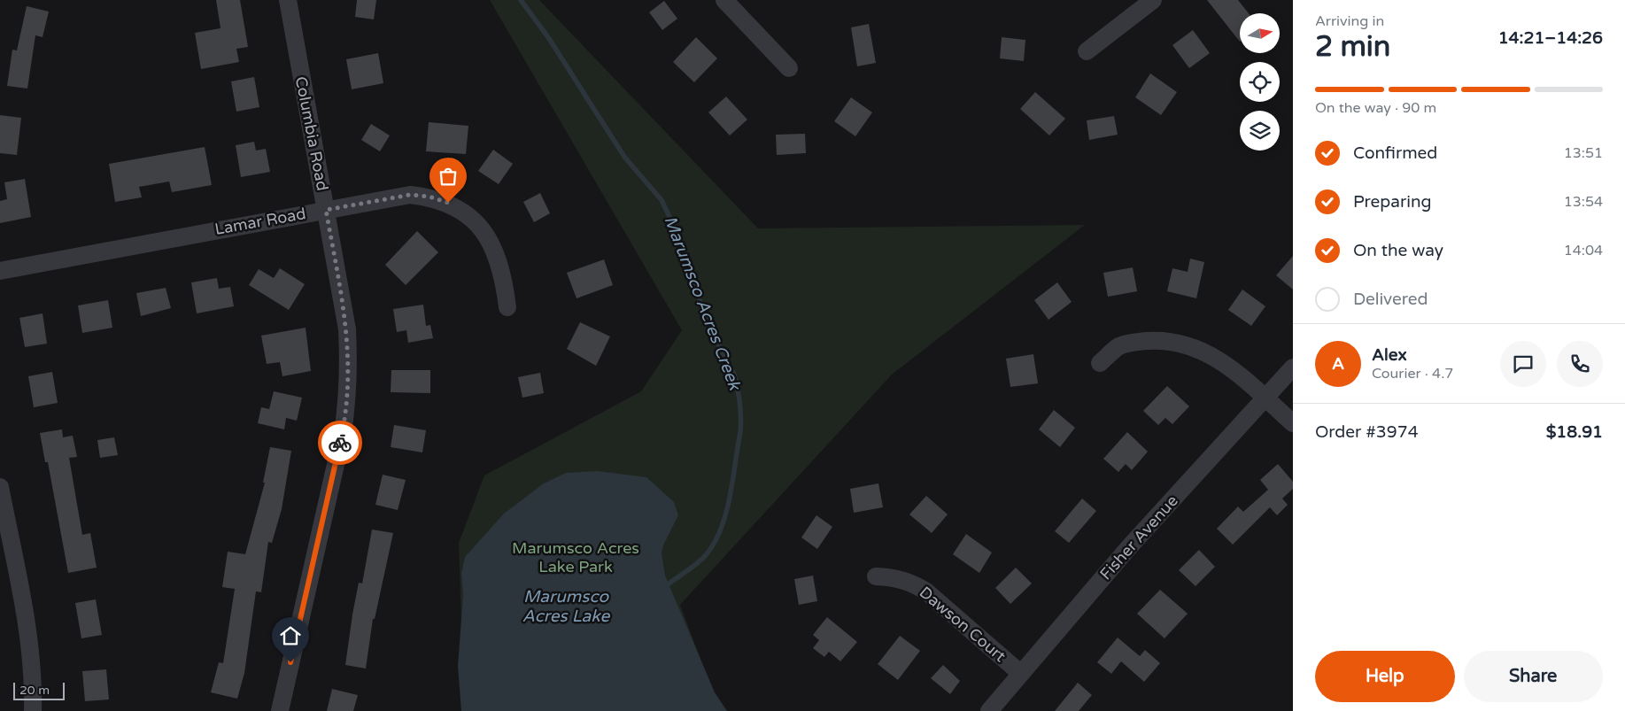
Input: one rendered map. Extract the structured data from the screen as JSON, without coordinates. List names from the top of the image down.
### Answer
{
  "streets": {
    "street": [
      "Columbia Road",
      "Lamar Road",
      "Fisher Avenue",
      "Dawson Court"
    ]
  },
  "crossings": [
    ["Columbia Road", "Lamar Road"],
    ["Fisher Avenue", "Dawson Court"]
  ],
  "water": ["Marumsco Acres Creek", "Marumsco Acres Lake"],
  "parks": ["Marumsco Acres Lake Park"],
  "scale_bar": "20 m",
  "north": "right",
  "page": {
    "heading": ["2 min", "Arriving in", "14:21–14:26"],
    "panel": [
      "Alex",
      "Courier · 4.7",
      "Order #3974",
      "$18.91"
    ],
    "bar": "On the way · 90 m",
    "list": [
      ["Confirmed", "13:51"],
      ["Preparing", "13:54"],
      ["On the way", "14:04"],
      "Delivered"
    ],
    "round": "A",
    "buttons": ["Help", "Share"],
    "scale": "20 m"
  }
}
